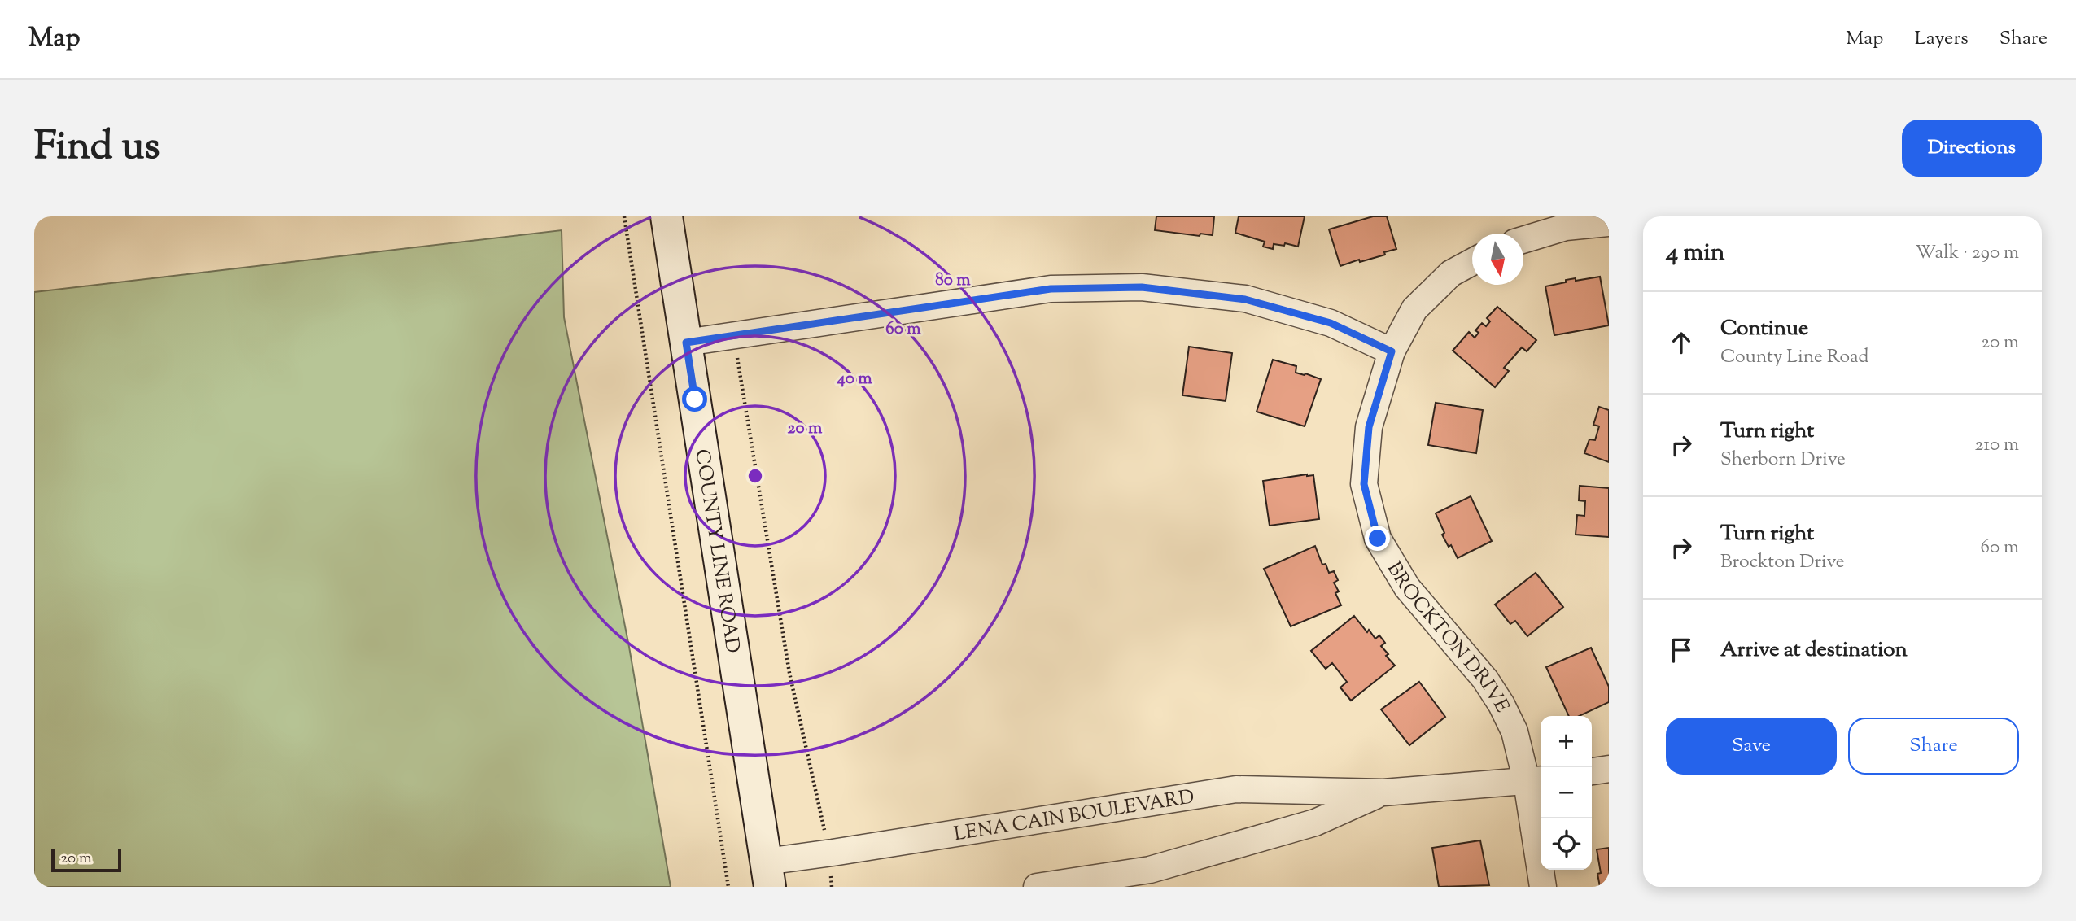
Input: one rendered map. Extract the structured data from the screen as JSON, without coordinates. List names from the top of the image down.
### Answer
{
  "streets": {
    "main road": ["COUNTY LINE ROAD"],
    "street": ["BROCKTON DRIVE", "LENA CAIN BOULEVARD"]
  },
  "crossings": [
    ["COUNTY LINE ROAD", "LENA CAIN BOULEVARD"],
    ["BROCKTON DRIVE", "LENA CAIN BOULEVARD"]
  ],
  "scale_bar": "20 m",
  "north": "bottom",
  "page": {
    "header": "Map",
    "nav": ["Map", "Layers", "Share"],
    "title": "Find us",
    "buttons": [
      "Directions",
      ["Save", "Share"]
    ],
    "heading": ["4 min", "Walk · 290 m"],
    "list": [
      ["Continue", "County Line Road", "20 m"],
      ["Turn right", "Sherborn Drive", "210 m"],
      ["Turn right", "Brockton Drive", "60 m"],
      "Arrive at destination"
    ],
    "map_buttons": ["+", "−"],
    "scale": "20 m"
  },
  "rings": [
    "80 m",
    "60 m",
    "40 m",
    "20 m"
  ]
}
